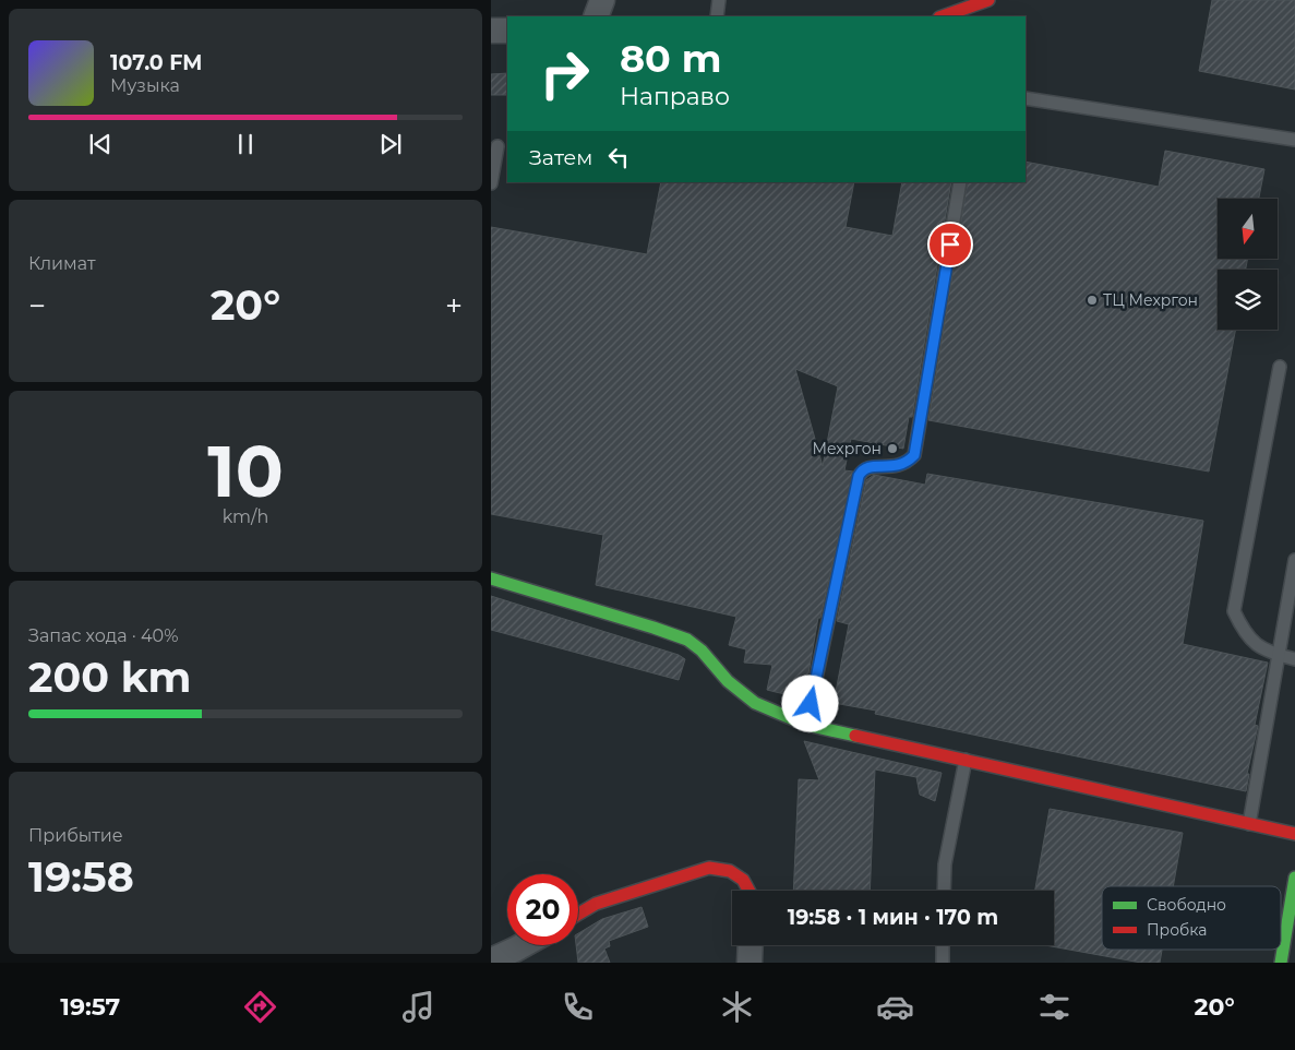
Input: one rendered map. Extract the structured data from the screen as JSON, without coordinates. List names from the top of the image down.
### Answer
{
  "places": ["ТЦ Мехргон", "Мехргон"],
  "legend": ["Свободно", "Пробка"],
  "north": "bottom",
  "page": {
    "turn": ["80 m", "Направо"],
    "song": ["107.0 FM", "Музыка"],
    "then": "Затем",
    "tile": [
      "Климат",
      ["10", "km/h"],
      ["Запас хода · 40%", "200 km"],
      ["Прибытие", "19:58"]
    ],
    "heat": ["−", "20°", "+"],
    "limit": "20",
    "trip": "19:58 · 1 мин · 170 m",
    "tabs": ["19:57", "20°"]
  }
}
